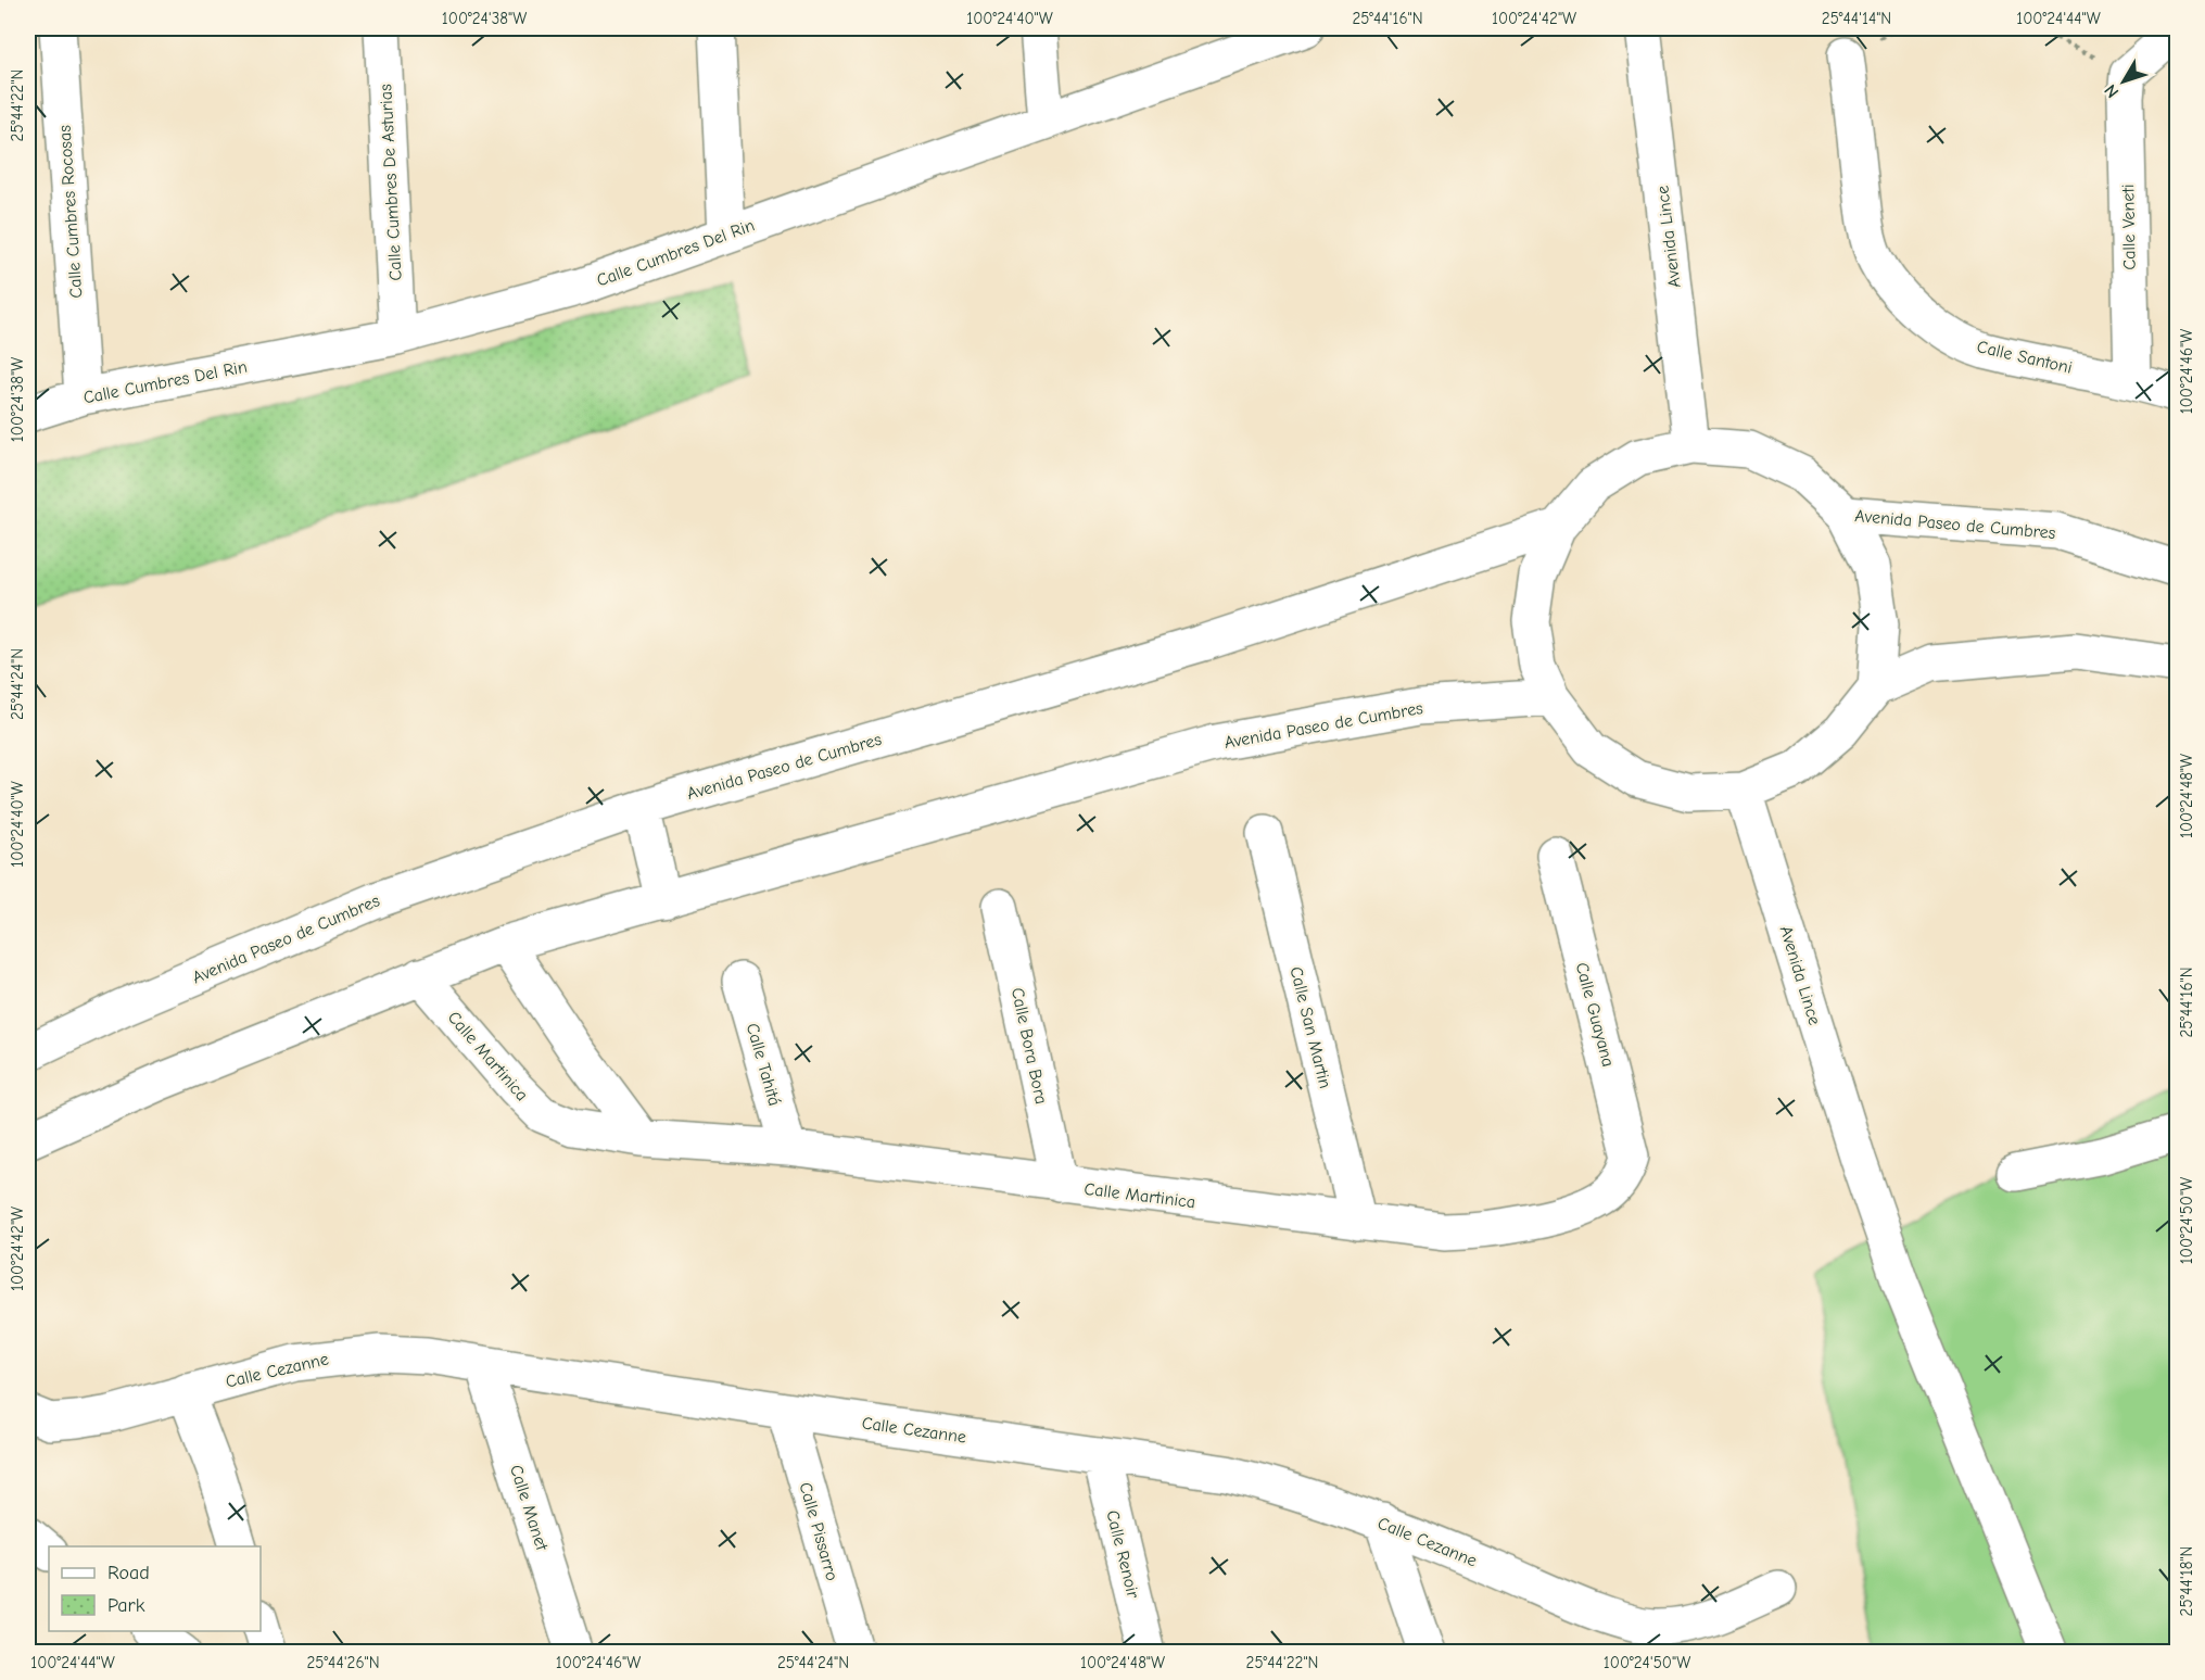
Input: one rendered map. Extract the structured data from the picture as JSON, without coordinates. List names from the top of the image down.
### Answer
{
  "streets": {
    "street": [
      "Calle Cumbres De Asturias",
      "Calle Cumbres Rocosas",
      "Calle Veneti",
      "Avenida Lince",
      "Calle Cumbres Del Rin",
      "Calle Santoni",
      "Avenida Paseo de Cumbres",
      "Calle Guayana",
      "Calle San Martin",
      "Calle Bora Bora",
      "Calle Martinica",
      "Calle Tahitá",
      "Calle Cezanne",
      "Calle Manet",
      "Calle Pissarro",
      "Calle Renoir"
    ]
  },
  "crossings": [
    ["Calle Cumbres De Asturias", "Calle Cumbres Del Rin"],
    ["Calle Cumbres Rocosas", "Calle Cumbres Del Rin"],
    ["Calle Veneti", "Calle Santoni"],
    ["Avenida Paseo de Cumbres", "Calle Martinica"],
    ["Calle Guayana", "Calle Martinica"],
    ["Calle San Martin", "Calle Martinica"],
    ["Calle Bora Bora", "Calle Martinica"],
    ["Calle Martinica", "Calle Tahitá"],
    ["Calle Cezanne", "Calle Manet"],
    ["Calle Cezanne", "Calle Pissarro"],
    ["Calle Cezanne", "Calle Renoir"]
  ],
  "legend": ["Road", "Park"],
  "north": "bottom left",
  "coordinates": [
    "100°24'38\"W",
    "100°24'40\"W",
    "25°44'16\"N",
    "100°24'42\"W",
    "25°44'14\"N",
    "100°24'44\"W",
    "25°44'22\"N",
    "100°24'46\"W",
    "25°44'24\"N",
    "100°24'48\"W",
    "100°24'50\"W",
    "25°44'18\"N",
    "25°44'26\"N"
  ]
}
